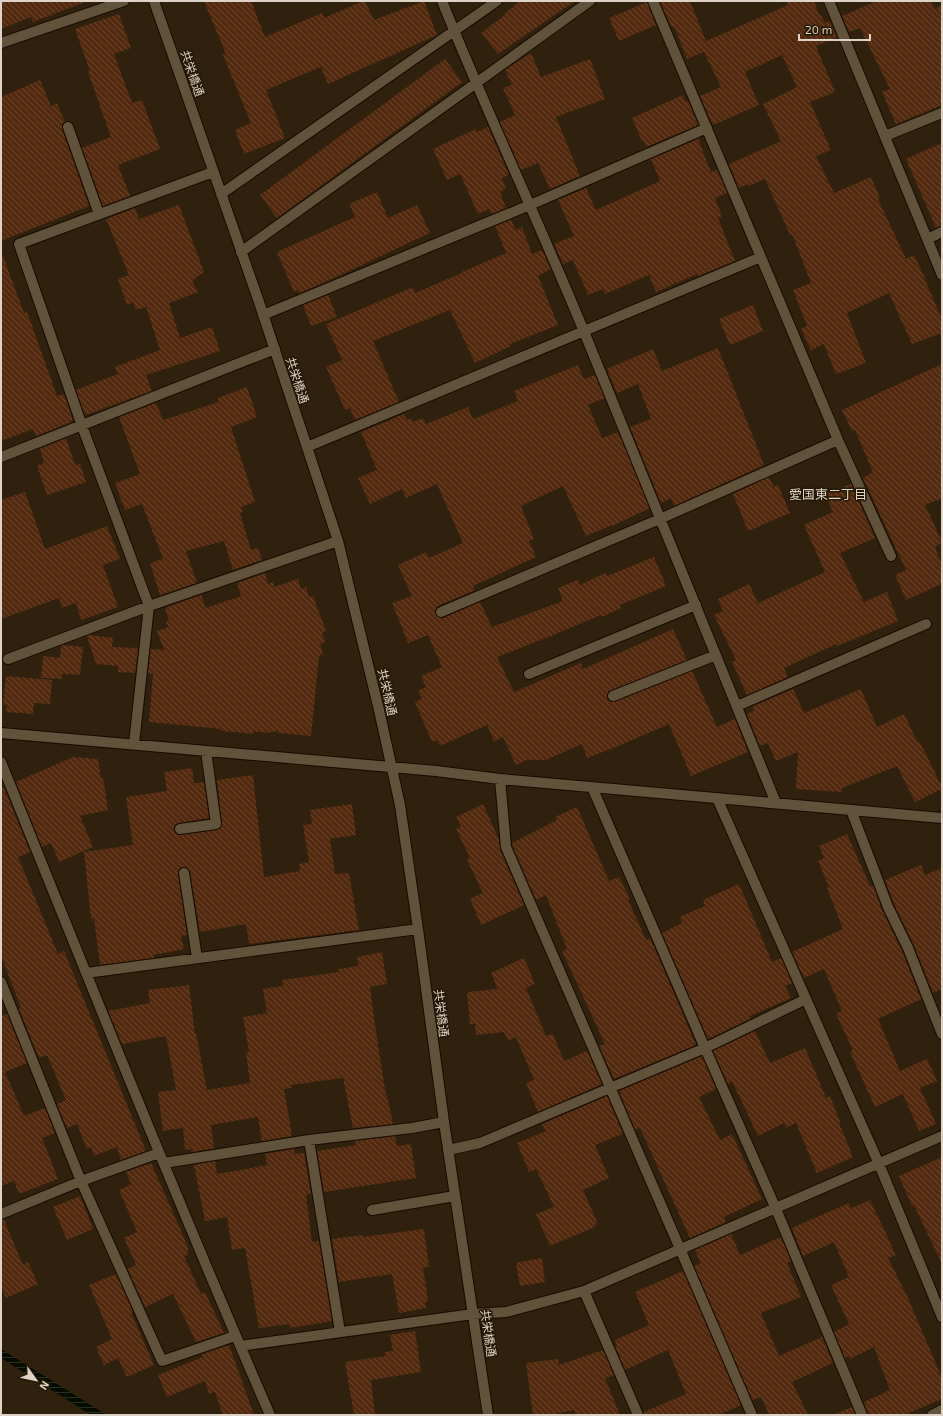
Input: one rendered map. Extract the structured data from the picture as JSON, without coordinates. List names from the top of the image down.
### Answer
{
  "streets": {
    "street": ["共栄橋通"]
  },
  "districts": ["愛国東二丁目"],
  "scale_bar": "20 m",
  "north": "bottom right"
}
